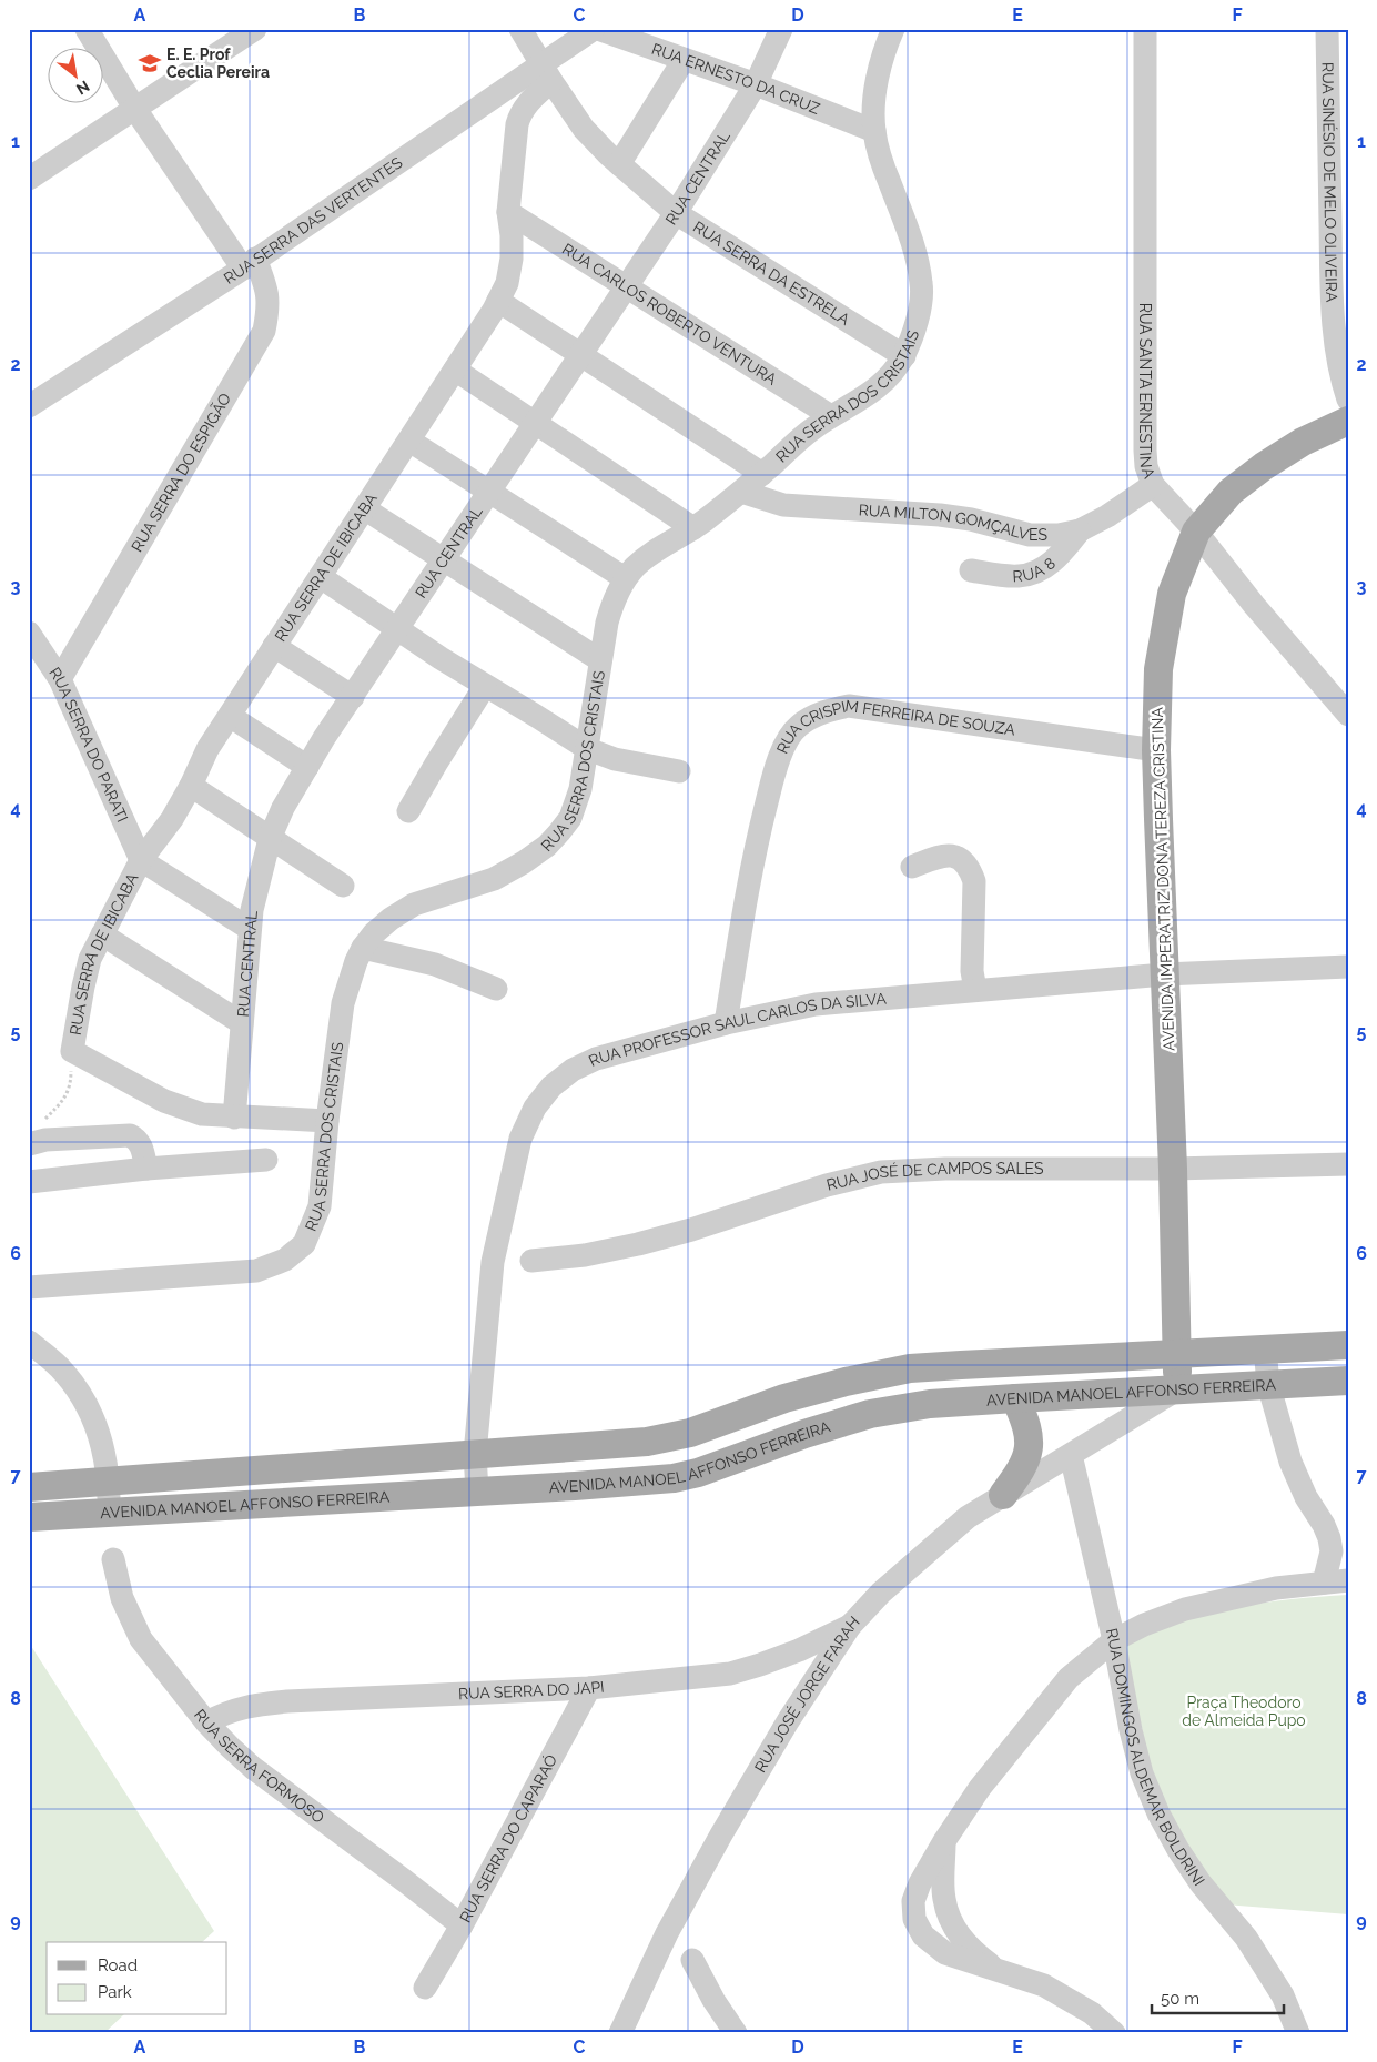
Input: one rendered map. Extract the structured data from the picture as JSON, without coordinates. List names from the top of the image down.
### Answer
{
  "streets": {
    "main road": ["AVENIDA IMPERATRIZ DONA TEREZA CRISTINA", "AVENIDA MANOEL AFFONSO FERREIRA"],
    "street": [
      "RUA ERNESTO DA CRUZ",
      "RUA CENTRAL",
      "RUA SINÉSIO DE MELO OLIVEIRA",
      "RUA SERRA DAS VERTENTES",
      "RUA SERRA DA ESTRELA",
      "RUA CARLOS ROBERTO VENTURA",
      "RUA SANTA ERNESTINA",
      "RUA SERRA DOS CRISTAIS",
      "RUA SERRA DO ESPIGÃO",
      "RUA MILTON GOMÇALVES",
      "RUA 8",
      "RUA SERRA DE IBICABA",
      "RUA SERRA DO PARATI",
      "RUA CRISPIM FERREIRA DE SOUZA",
      "RUA PROFESSOR SAUL CARLOS DA SILVA",
      "RUA JOSÉ DE CAMPOS SALES",
      "RUA SERRA DO JAPI",
      "RUA JOSÉ JORGE FARAH",
      "RUA DOMINGOS ALDEMAR BOLDRINI",
      "RUA SERRA FORMOSO",
      "RUA SERRA DO CAPARAÓ"
    ]
  },
  "crossings": [
    ["RUA ERNESTO DA CRUZ", "RUA CENTRAL"],
    ["RUA ERNESTO DA CRUZ", "RUA SERRA DOS CRISTAIS"],
    ["RUA CENTRAL", "RUA SERRA DA ESTRELA"],
    ["RUA CENTRAL", "RUA CARLOS ROBERTO VENTURA"],
    ["RUA CENTRAL", "RUA SERRA DE IBICABA"],
    ["RUA SERRA DAS VERTENTES", "RUA SERRA DA ESTRELA"],
    ["RUA SERRA DAS VERTENTES", "RUA SERRA DO ESPIGÃO"],
    ["RUA SERRA DAS VERTENTES", "RUA SERRA DE IBICABA"],
    ["RUA SERRA DA ESTRELA", "RUA SERRA DOS CRISTAIS"],
    ["RUA SERRA DA ESTRELA", "RUA SERRA DE IBICABA"],
    ["RUA CARLOS ROBERTO VENTURA", "RUA SERRA DOS CRISTAIS"],
    ["RUA CARLOS ROBERTO VENTURA", "RUA SERRA DE IBICABA"],
    ["RUA SANTA ERNESTINA", "RUA MILTON GOMÇALVES"],
    ["RUA SANTA ERNESTINA", "AVENIDA IMPERATRIZ DONA TEREZA CRISTINA"],
    ["RUA SERRA DOS CRISTAIS", "RUA MILTON GOMÇALVES"],
    ["RUA SERRA DOS CRISTAIS", "RUA SERRA DE IBICABA"],
    ["RUA SERRA DO ESPIGÃO", "RUA SERRA DO PARATI"],
    ["RUA MILTON GOMÇALVES", "RUA 8"],
    ["RUA SERRA DE IBICABA", "RUA SERRA DO PARATI"],
    ["RUA CRISPIM FERREIRA DE SOUZA", "AVENIDA IMPERATRIZ DONA TEREZA CRISTINA"],
    ["RUA CRISPIM FERREIRA DE SOUZA", "RUA PROFESSOR SAUL CARLOS DA SILVA"],
    ["AVENIDA IMPERATRIZ DONA TEREZA CRISTINA", "RUA PROFESSOR SAUL CARLOS DA SILVA"],
    ["AVENIDA IMPERATRIZ DONA TEREZA CRISTINA", "RUA JOSÉ DE CAMPOS SALES"],
    ["AVENIDA IMPERATRIZ DONA TEREZA CRISTINA", "AVENIDA MANOEL AFFONSO FERREIRA"],
    ["AVENIDA IMPERATRIZ DONA TEREZA CRISTINA", "RUA JOSÉ JORGE FARAH"],
    ["RUA PROFESSOR SAUL CARLOS DA SILVA", "AVENIDA MANOEL AFFONSO FERREIRA"],
    ["AVENIDA MANOEL AFFONSO FERREIRA", "RUA JOSÉ JORGE FARAH"],
    ["RUA SERRA DO JAPI", "RUA JOSÉ JORGE FARAH"],
    ["RUA SERRA DO JAPI", "RUA SERRA FORMOSO"],
    ["RUA SERRA DO JAPI", "RUA SERRA DO CAPARAÓ"],
    ["RUA JOSÉ JORGE FARAH", "RUA DOMINGOS ALDEMAR BOLDRINI"],
    ["RUA SERRA FORMOSO", "RUA SERRA DO CAPARAÓ"]
  ],
  "parks": ["Praça Theodoro de Almeida Pupo"],
  "places": {
    "school or university": ["E. E. Prof Ceclia Pereira"]
  },
  "legend": ["Road", "Park"],
  "scale_bar": "50 m",
  "north": "bottom right",
  "grid": {
    "columns": [
      "A",
      "B",
      "C",
      "D",
      "E",
      "F"
    ],
    "rows": [
      "1",
      "2",
      "3",
      "4",
      "5",
      "6",
      "7",
      "8",
      "9"
    ]
  }
}
